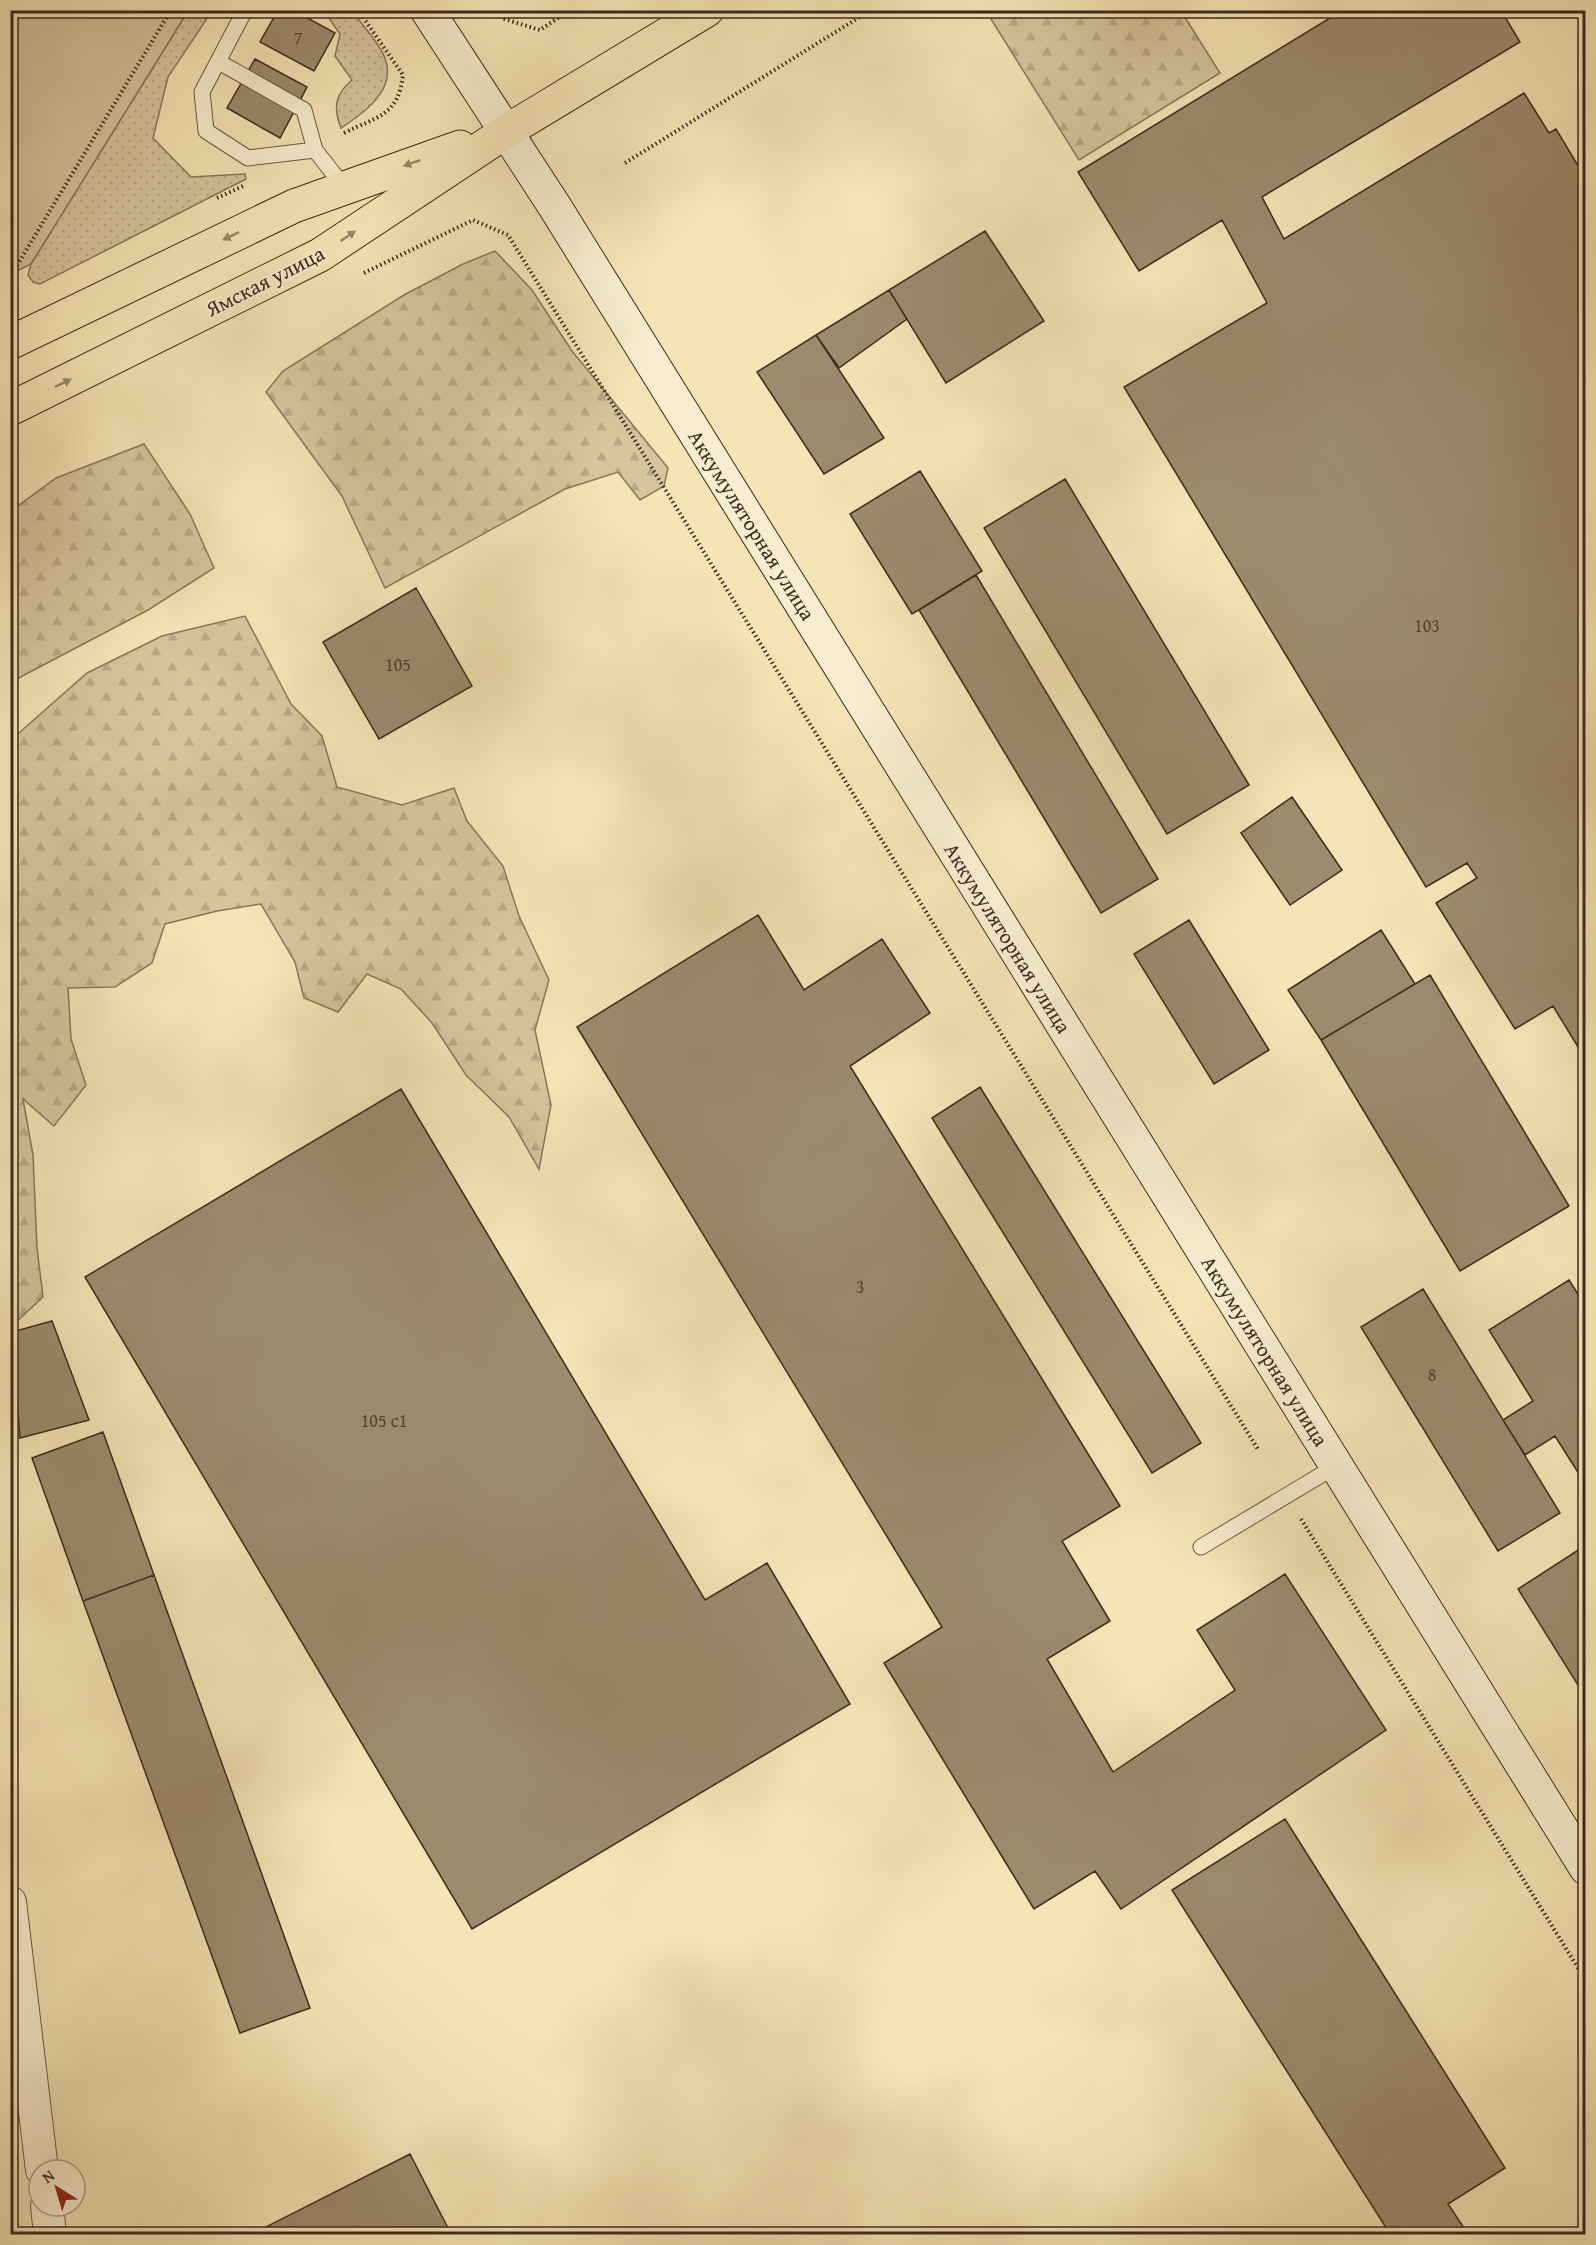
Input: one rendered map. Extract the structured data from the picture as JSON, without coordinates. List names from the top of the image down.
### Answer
{
  "streets": {
    "main road": ["Ямская улица"],
    "street": ["Аккумуляторная улица"]
  },
  "crossings": [
    ["Ямская улица", "Аккумуляторная улица"]
  ],
  "house_numbers": [
    "7",
    "103",
    "105",
    "3",
    "8",
    "105 c1"
  ],
  "north": "top left"
}
